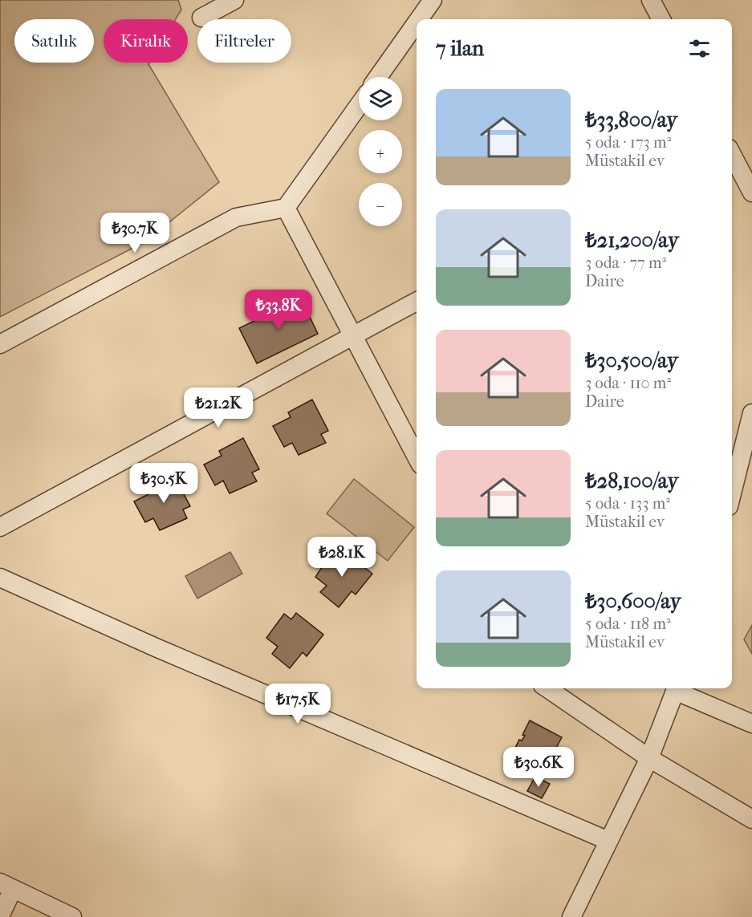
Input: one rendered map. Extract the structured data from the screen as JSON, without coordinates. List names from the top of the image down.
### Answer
{
  "page": {
    "chip": ["Satılık", "Kiralık", "Filtreler"],
    "heading": "7 ilan",
    "map_buttons": ["+", "−"],
    "list": [
      {
        "name": "₺33,800/ay",
        "note": "5 oda · 173 m² · Müstakil ev"
      },
      {
        "name": "₺21,200/ay",
        "note": "3 oda · 77 m² · Daire"
      },
      {
        "name": "₺30,500/ay",
        "note": "3 oda · 110 m² · Daire"
      },
      {
        "name": "₺28,100/ay",
        "note": "5 oda · 133 m² · Müstakil ev"
      },
      {
        "name": "₺30,600/ay",
        "note": "5 oda · 118 m² · Müstakil ev"
      }
    ],
    "price": [
      "₺30.7K",
      "₺33.8K",
      "₺21.2K",
      "₺30.5K",
      "₺28.1K",
      "₺17.5K",
      "₺30.6K"
    ]
  }
}
